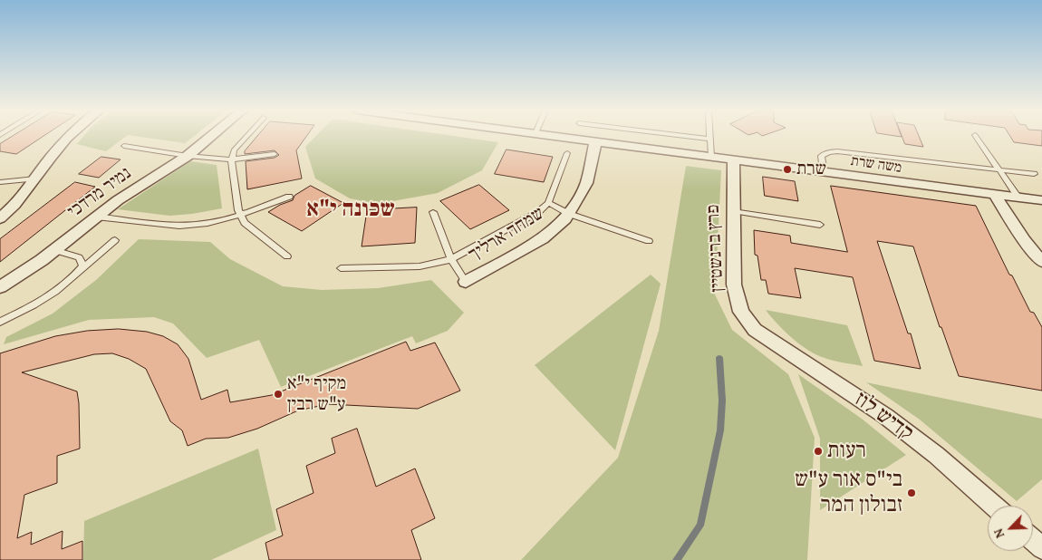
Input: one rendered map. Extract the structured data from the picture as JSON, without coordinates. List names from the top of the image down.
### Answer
{
  "streets": {
    "street": [
      "משה שרת",
      "נמיר מרדכי",
      "שמחה ארליך",
      "פרץ ברנשטיין",
      "קדיש לוז"
    ]
  },
  "crossings": [
    ["משה שרת", "שמחה ארליך"],
    ["משה שרת", "פרץ ברנשטיין"],
    ["פרץ ברנשטיין", "קדיש לוז"]
  ],
  "districts": ["שכונה י\"א"],
  "places": [
    "שרת",
    "מקיף י\"א ע\"ש רבין",
    "רעות",
    "בי\"ס אור ע\"ש זבולון המר"
  ],
  "north": "bottom left"
}
